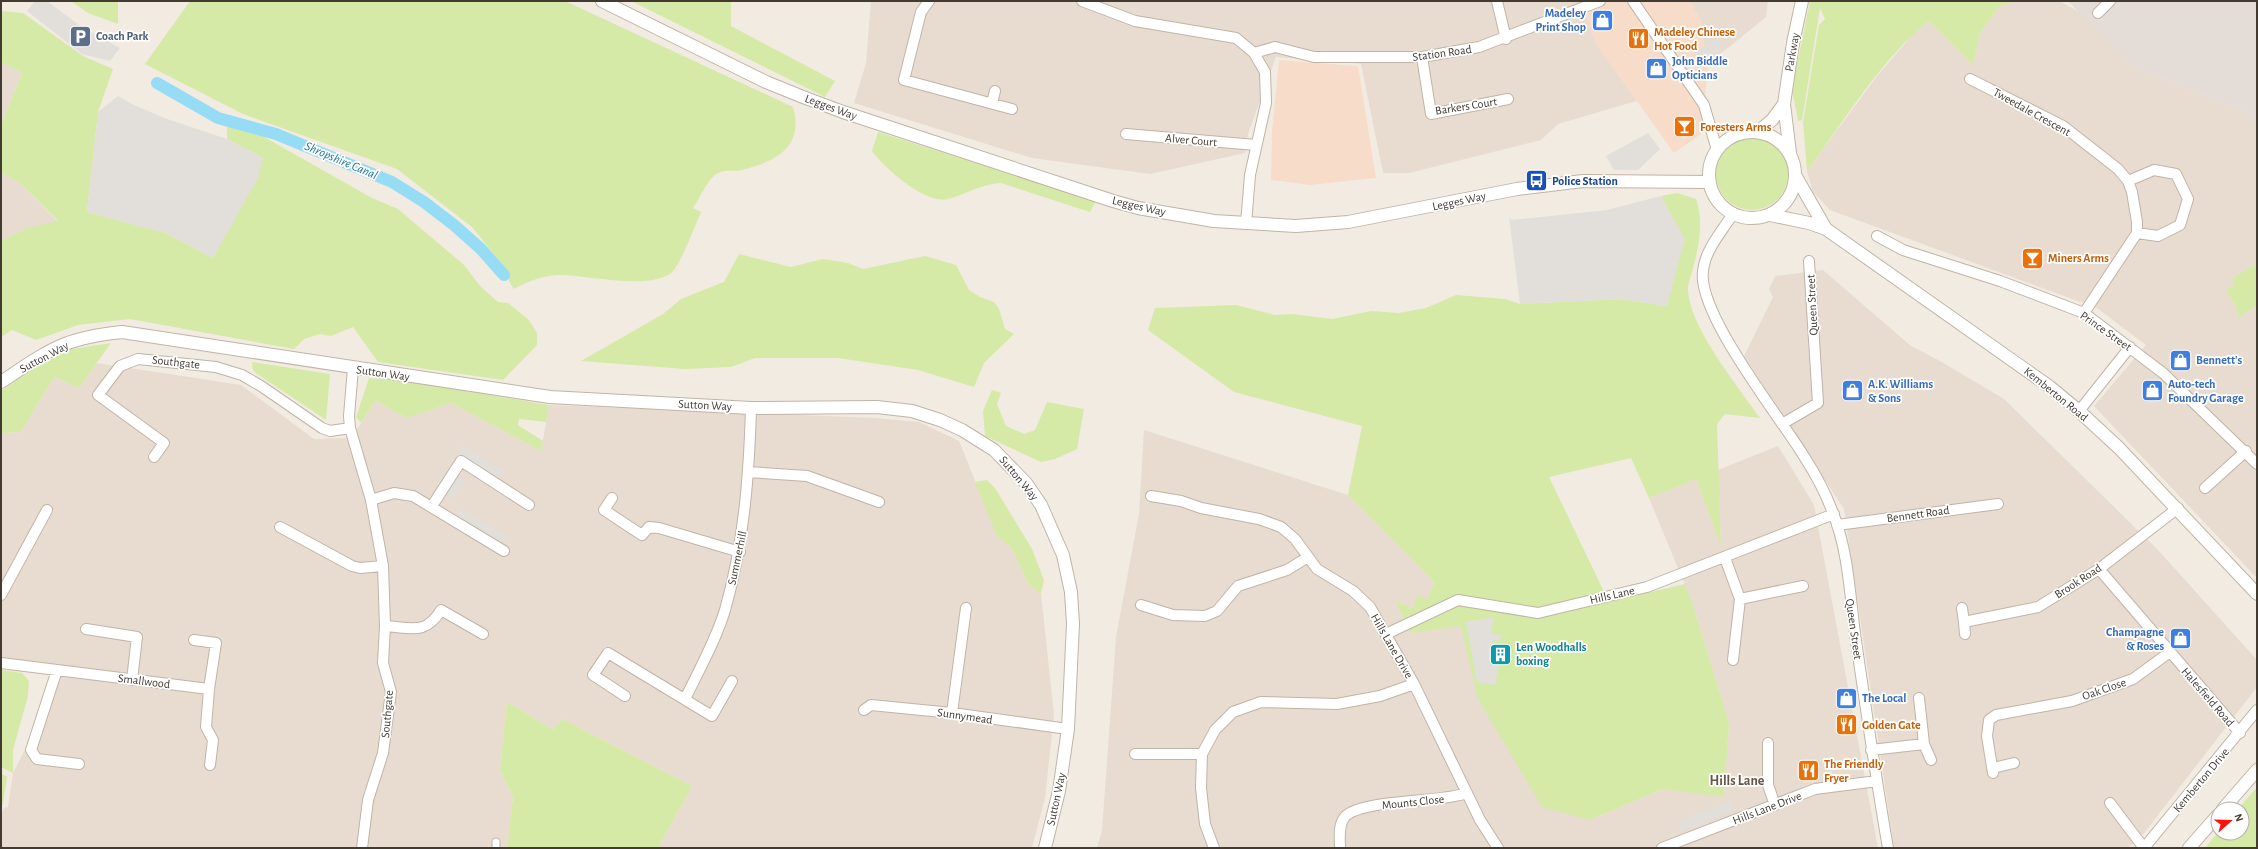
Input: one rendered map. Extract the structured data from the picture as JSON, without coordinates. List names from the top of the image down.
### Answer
{
  "streets": {
    "street": [
      "Parkway",
      "Station Road",
      "Barkers Court",
      "Legges Way",
      "Tweedale Crescent",
      "Alver Court",
      "Queen Street",
      "Prince Street",
      "Sutton Way",
      "Southgate",
      "Kemberton Road",
      "Bennett Road",
      "Summerhill",
      "Brook Road",
      "Hills Lane",
      "Hills Lane Drive",
      "Smallwood",
      "Oak Close",
      "Halesfield Road",
      "Sunnymead",
      "Kemberton Drive",
      "Mounts Close"
    ]
  },
  "crossings": [
    ["Parkway", "Legges Way"],
    ["Parkway", "Queen Street"],
    ["Parkway", "Kemberton Road"],
    ["Station Road", "Barkers Court"],
    ["Legges Way", "Queen Street"],
    ["Legges Way", "Kemberton Road"],
    ["Queen Street", "Kemberton Road"],
    ["Queen Street", "Bennett Road"],
    ["Queen Street", "Hills Lane"],
    ["Queen Street", "Hills Lane Drive"],
    ["Sutton Way", "Southgate"],
    ["Sutton Way", "Summerhill"],
    ["Sutton Way", "Sunnymead"],
    ["Kemberton Road", "Brook Road"],
    ["Brook Road", "Halesfield Road"],
    ["Hills Lane", "Hills Lane Drive"],
    ["Hills Lane Drive", "Mounts Close"],
    ["Oak Close", "Halesfield Road"],
    ["Halesfield Road", "Kemberton Drive"]
  ],
  "districts": ["Hills Lane"],
  "water": ["Shropshire Canal"],
  "places": {
    "shop": [
      "Madeley Print Shop",
      "John Biddle Opticians",
      "Bennett's",
      "A.K. Williams & Sons",
      "Auto-tech Foundry Garage",
      "Champagne & Roses",
      "The Local"
    ],
    "parking": ["Coach Park"],
    "restaurant": ["Madeley Chinese Hot Food", "Golden Gate", "The Friendly Fryer"],
    "bar": ["Foresters Arms", "Miners Arms"],
    "bus stop": ["Police Station"],
    "building": ["Len Woodhalls boxing"]
  },
  "north": "right"
}
